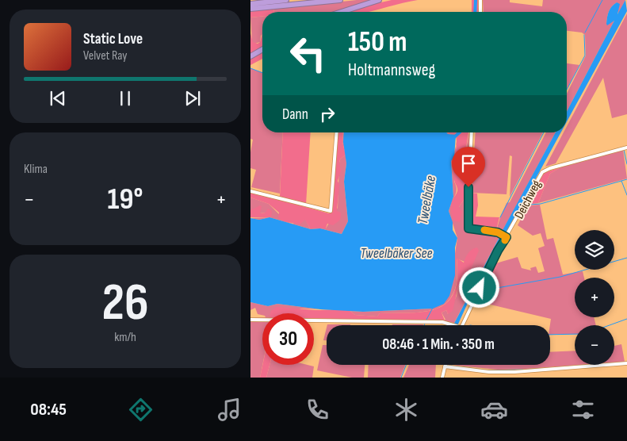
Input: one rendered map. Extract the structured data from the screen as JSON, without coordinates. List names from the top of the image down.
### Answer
{
  "streets": {
    "street": ["Deichweg"]
  },
  "water": ["Tweelbäke", "Tweelbäker See"],
  "page": {
    "turn": ["150 m", "Holtmannsweg"],
    "song": ["Static Love", "Velvet Ray"],
    "then": "Dann",
    "tile": [
      "Klima",
      ["26", "km/h"]
    ],
    "heat": ["−", "19°", "+"],
    "map_buttons": ["+", "−"],
    "limit": "30",
    "trip": "08:46 · 1 Min. · 350 m",
    "tabs": "08:45"
  }
}
